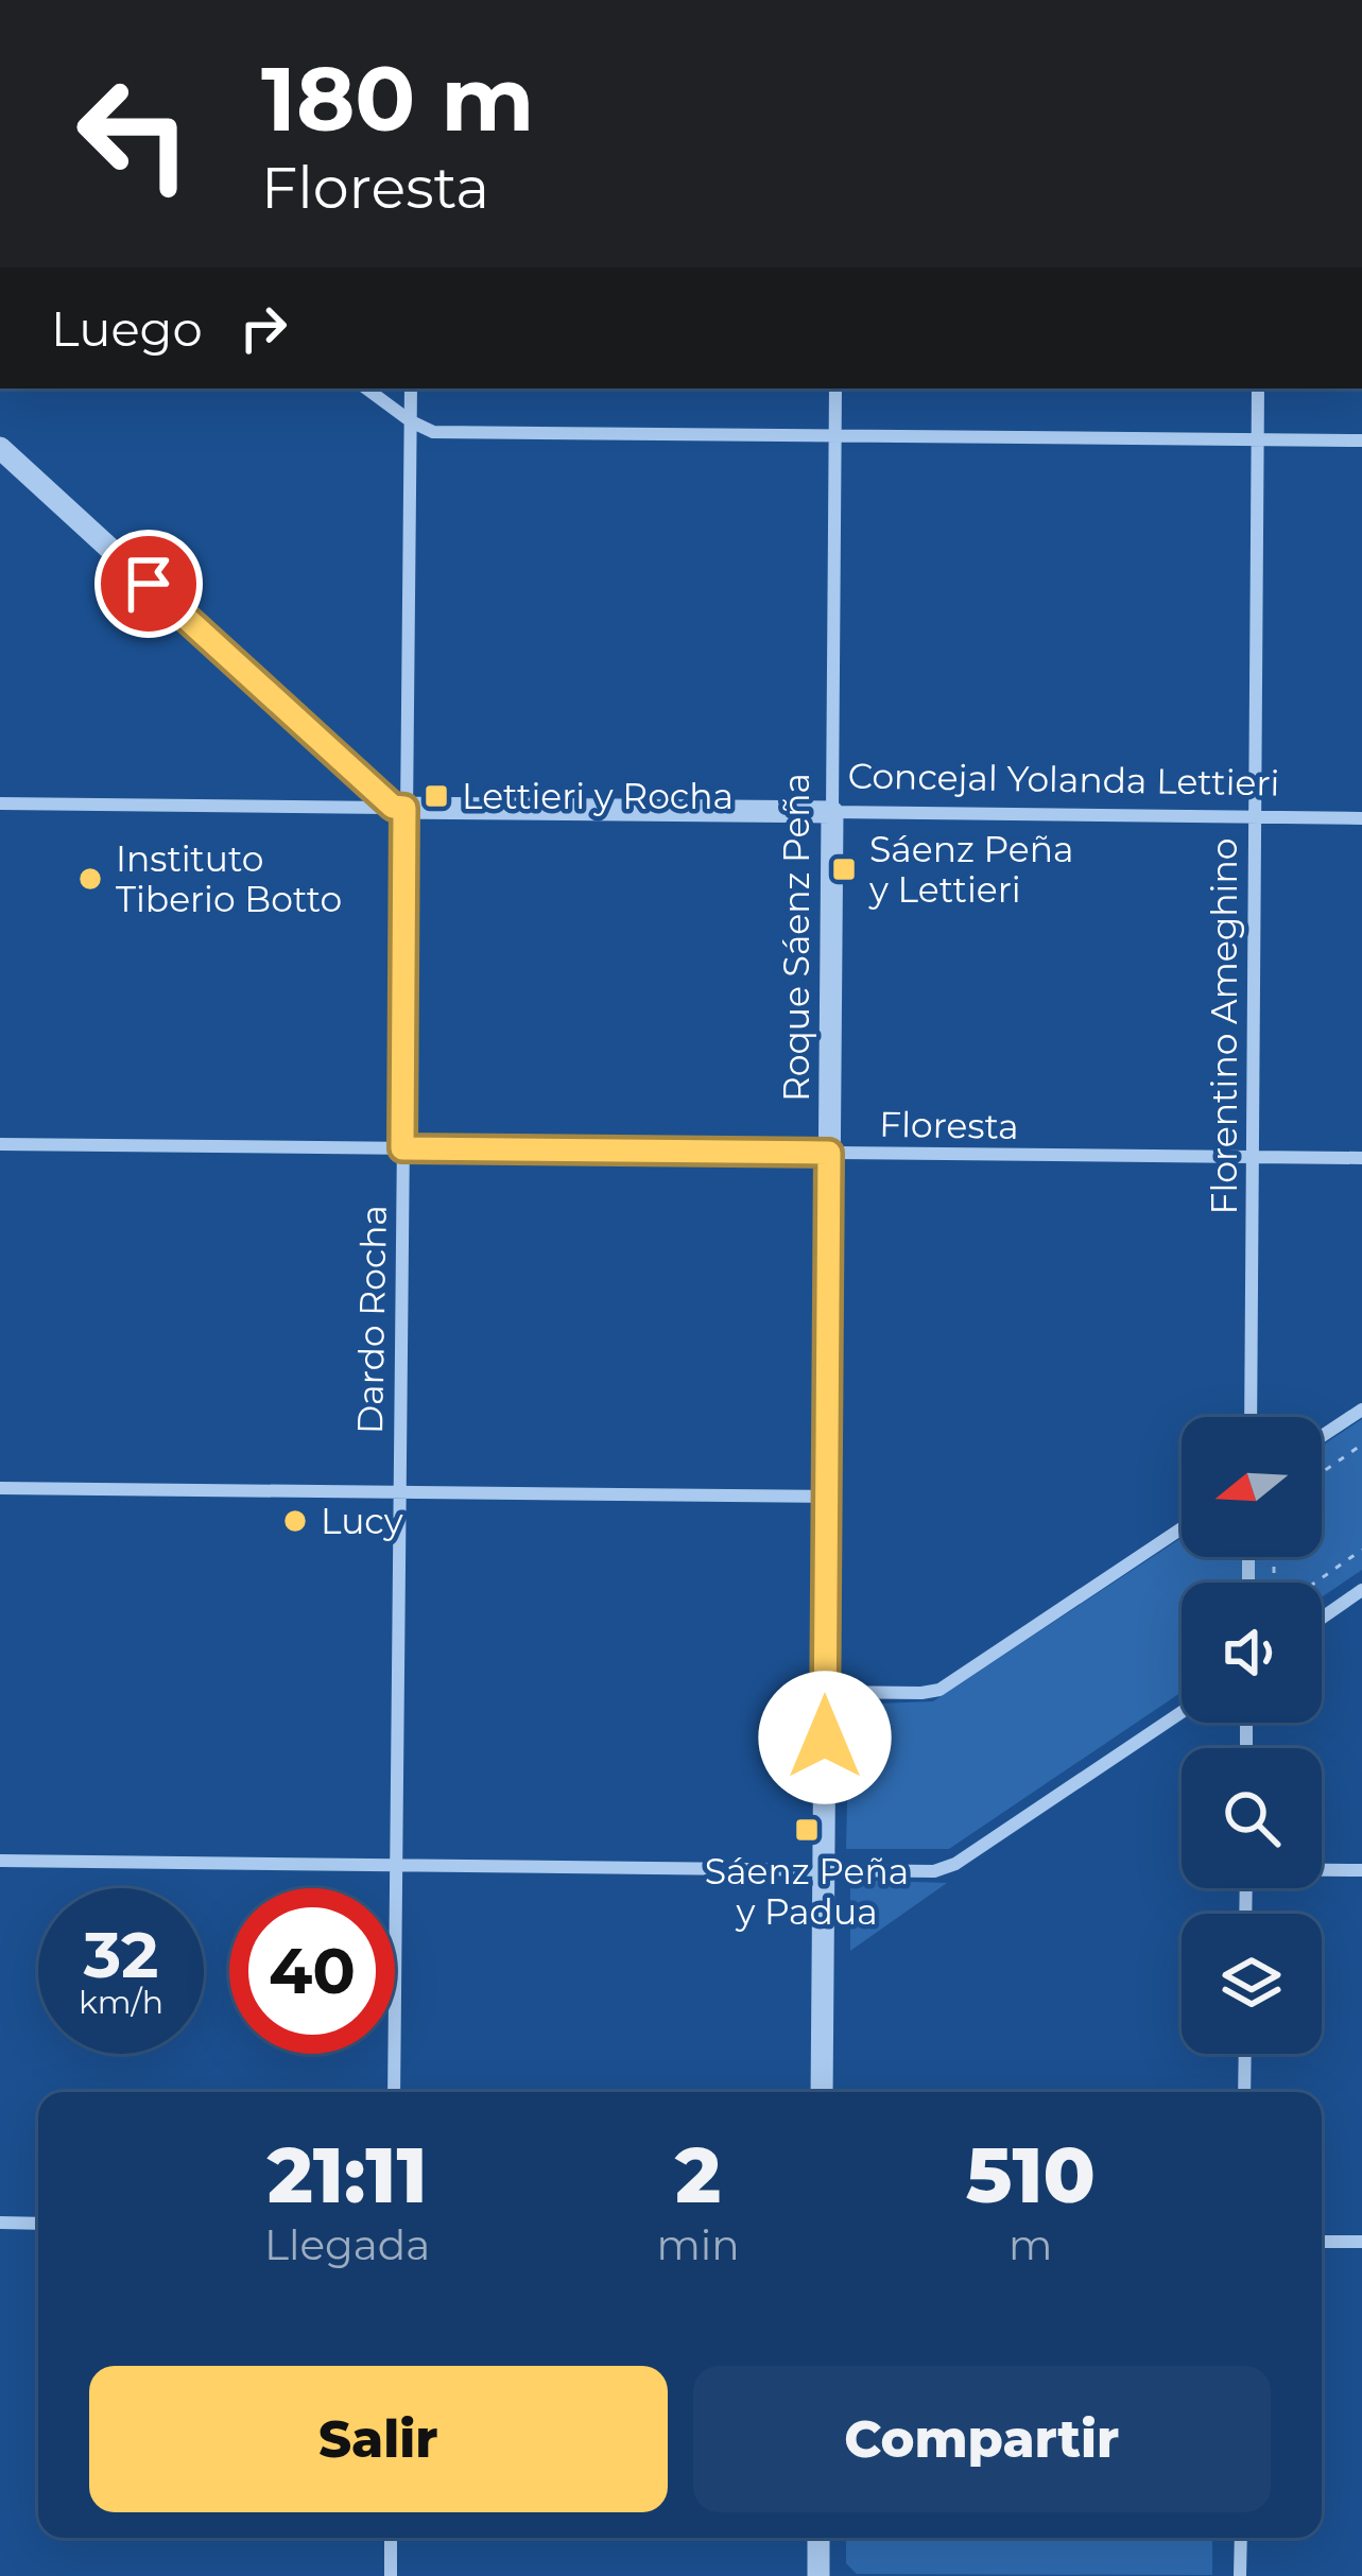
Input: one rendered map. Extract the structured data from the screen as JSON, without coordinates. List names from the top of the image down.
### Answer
{
  "streets": {
    "street": [
      "Concejal Yolanda Lettieri",
      "Roque Sáenz Peña",
      "Florentino Ameghino",
      "Floresta",
      "Dardo Rocha"
    ]
  },
  "crossings": [
    ["Concejal Yolanda Lettieri", "Roque Sáenz Peña"],
    ["Concejal Yolanda Lettieri", "Florentino Ameghino"],
    ["Concejal Yolanda Lettieri", "Dardo Rocha"],
    ["Roque Sáenz Peña", "Floresta"],
    ["Florentino Ameghino", "Floresta"],
    ["Floresta", "Dardo Rocha"]
  ],
  "places": {
    "transit": ["Lettieri y Rocha", "Sáenz Peña y Lettieri", "Sáenz Peña y Padua"],
    "other": ["Instituto Tiberio Botto", "Lucy"]
  },
  "north": "left",
  "page": {
    "turn": ["180 m", "Floresta"],
    "then": "Luego",
    "speed": "32 km/h",
    "limit": "40",
    "eta": [
      "21:11",
      "Llegada",
      "2",
      "min",
      "510",
      "m"
    ],
    "buttons": ["Salir", "Compartir"]
  }
}
